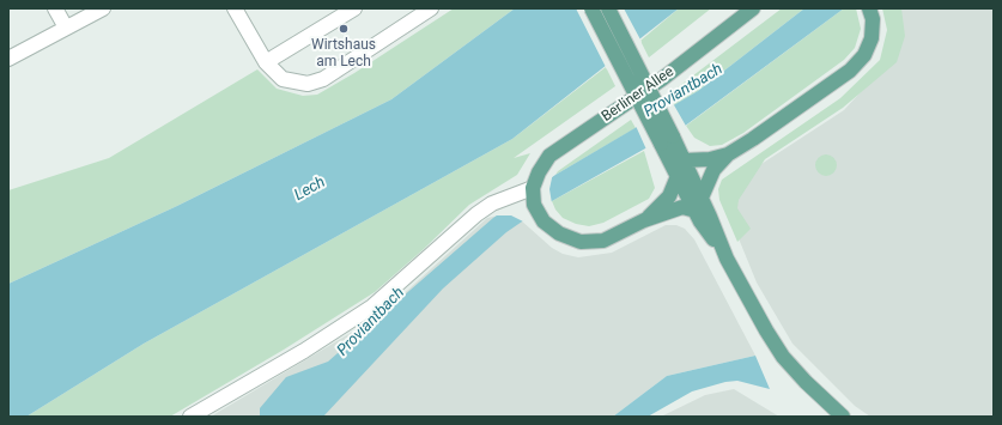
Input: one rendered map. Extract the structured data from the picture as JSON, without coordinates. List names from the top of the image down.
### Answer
{
  "streets": {
    "main road": ["Berliner Allee"]
  },
  "water": ["Proviantbach", "Lech"],
  "places": ["Wirtshaus am Lech"]
}
